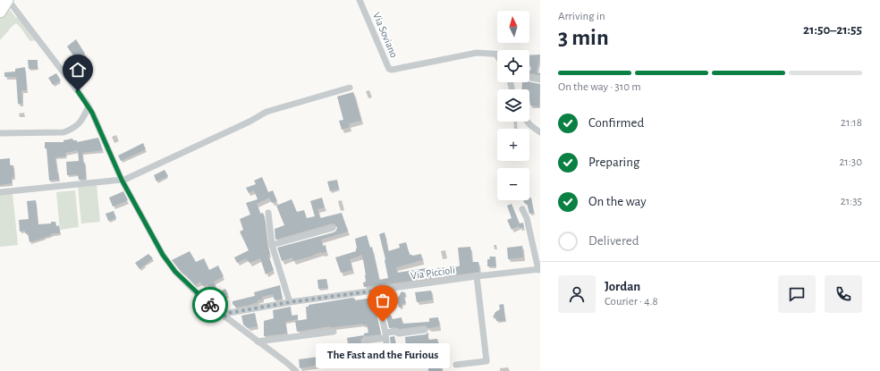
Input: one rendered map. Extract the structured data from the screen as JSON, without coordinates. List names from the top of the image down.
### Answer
{
  "streets": {
    "street": ["Via Soviano", "Via Piccioli"]
  },
  "places": ["The Fast and the Furious"],
  "north": "top",
  "page": {
    "heading": ["3 min", "Arriving in", "21:50–21:55"],
    "panel": ["Jordan", "Courier · 4.8"],
    "map_buttons": ["+", "−"],
    "bar": "On the way · 310 m",
    "list": [
      ["Confirmed", "21:18"],
      ["Preparing", "21:30"],
      ["On the way", "21:35"],
      "Delivered"
    ],
    "bubble": "The Fast and the Furious"
  }
}
